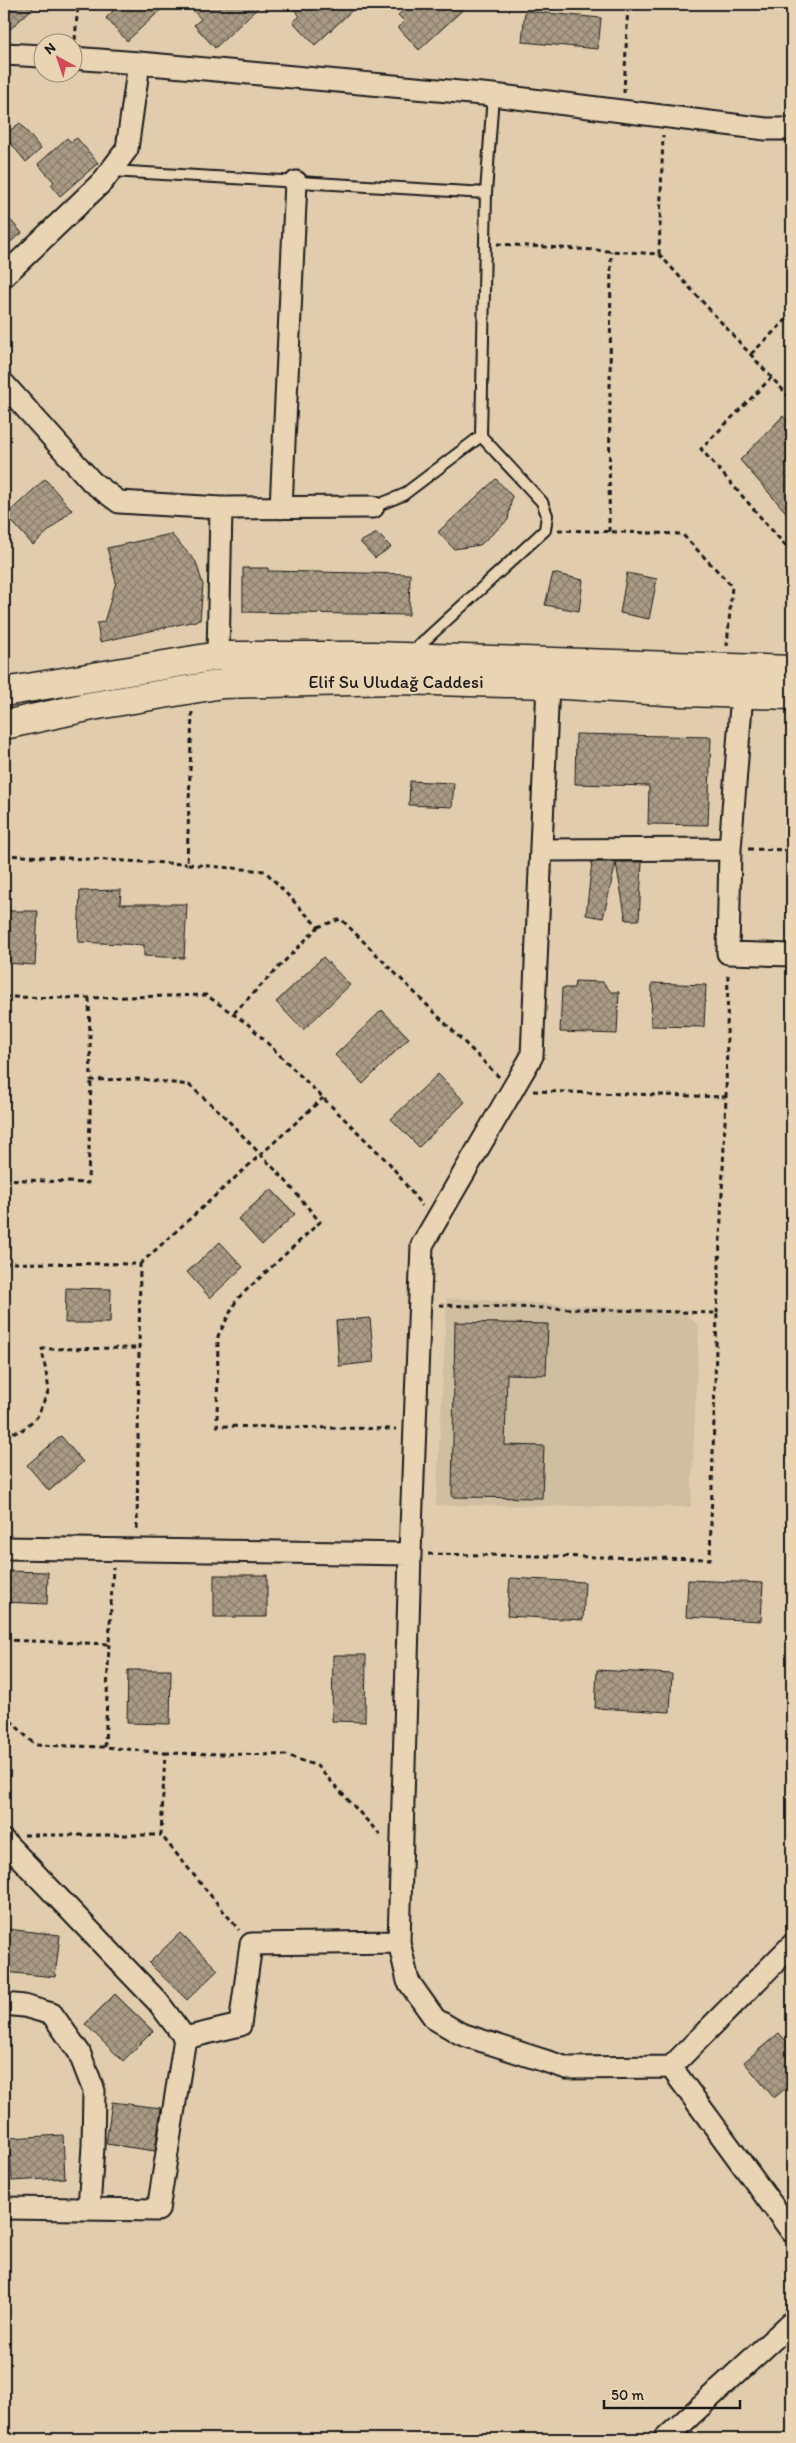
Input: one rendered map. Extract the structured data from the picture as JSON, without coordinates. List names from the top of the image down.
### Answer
{
  "streets": {
    "main road": ["Elif Su Uludağ Caddesi"]
  },
  "scale_bar": "50 m",
  "north": "top left"
}
